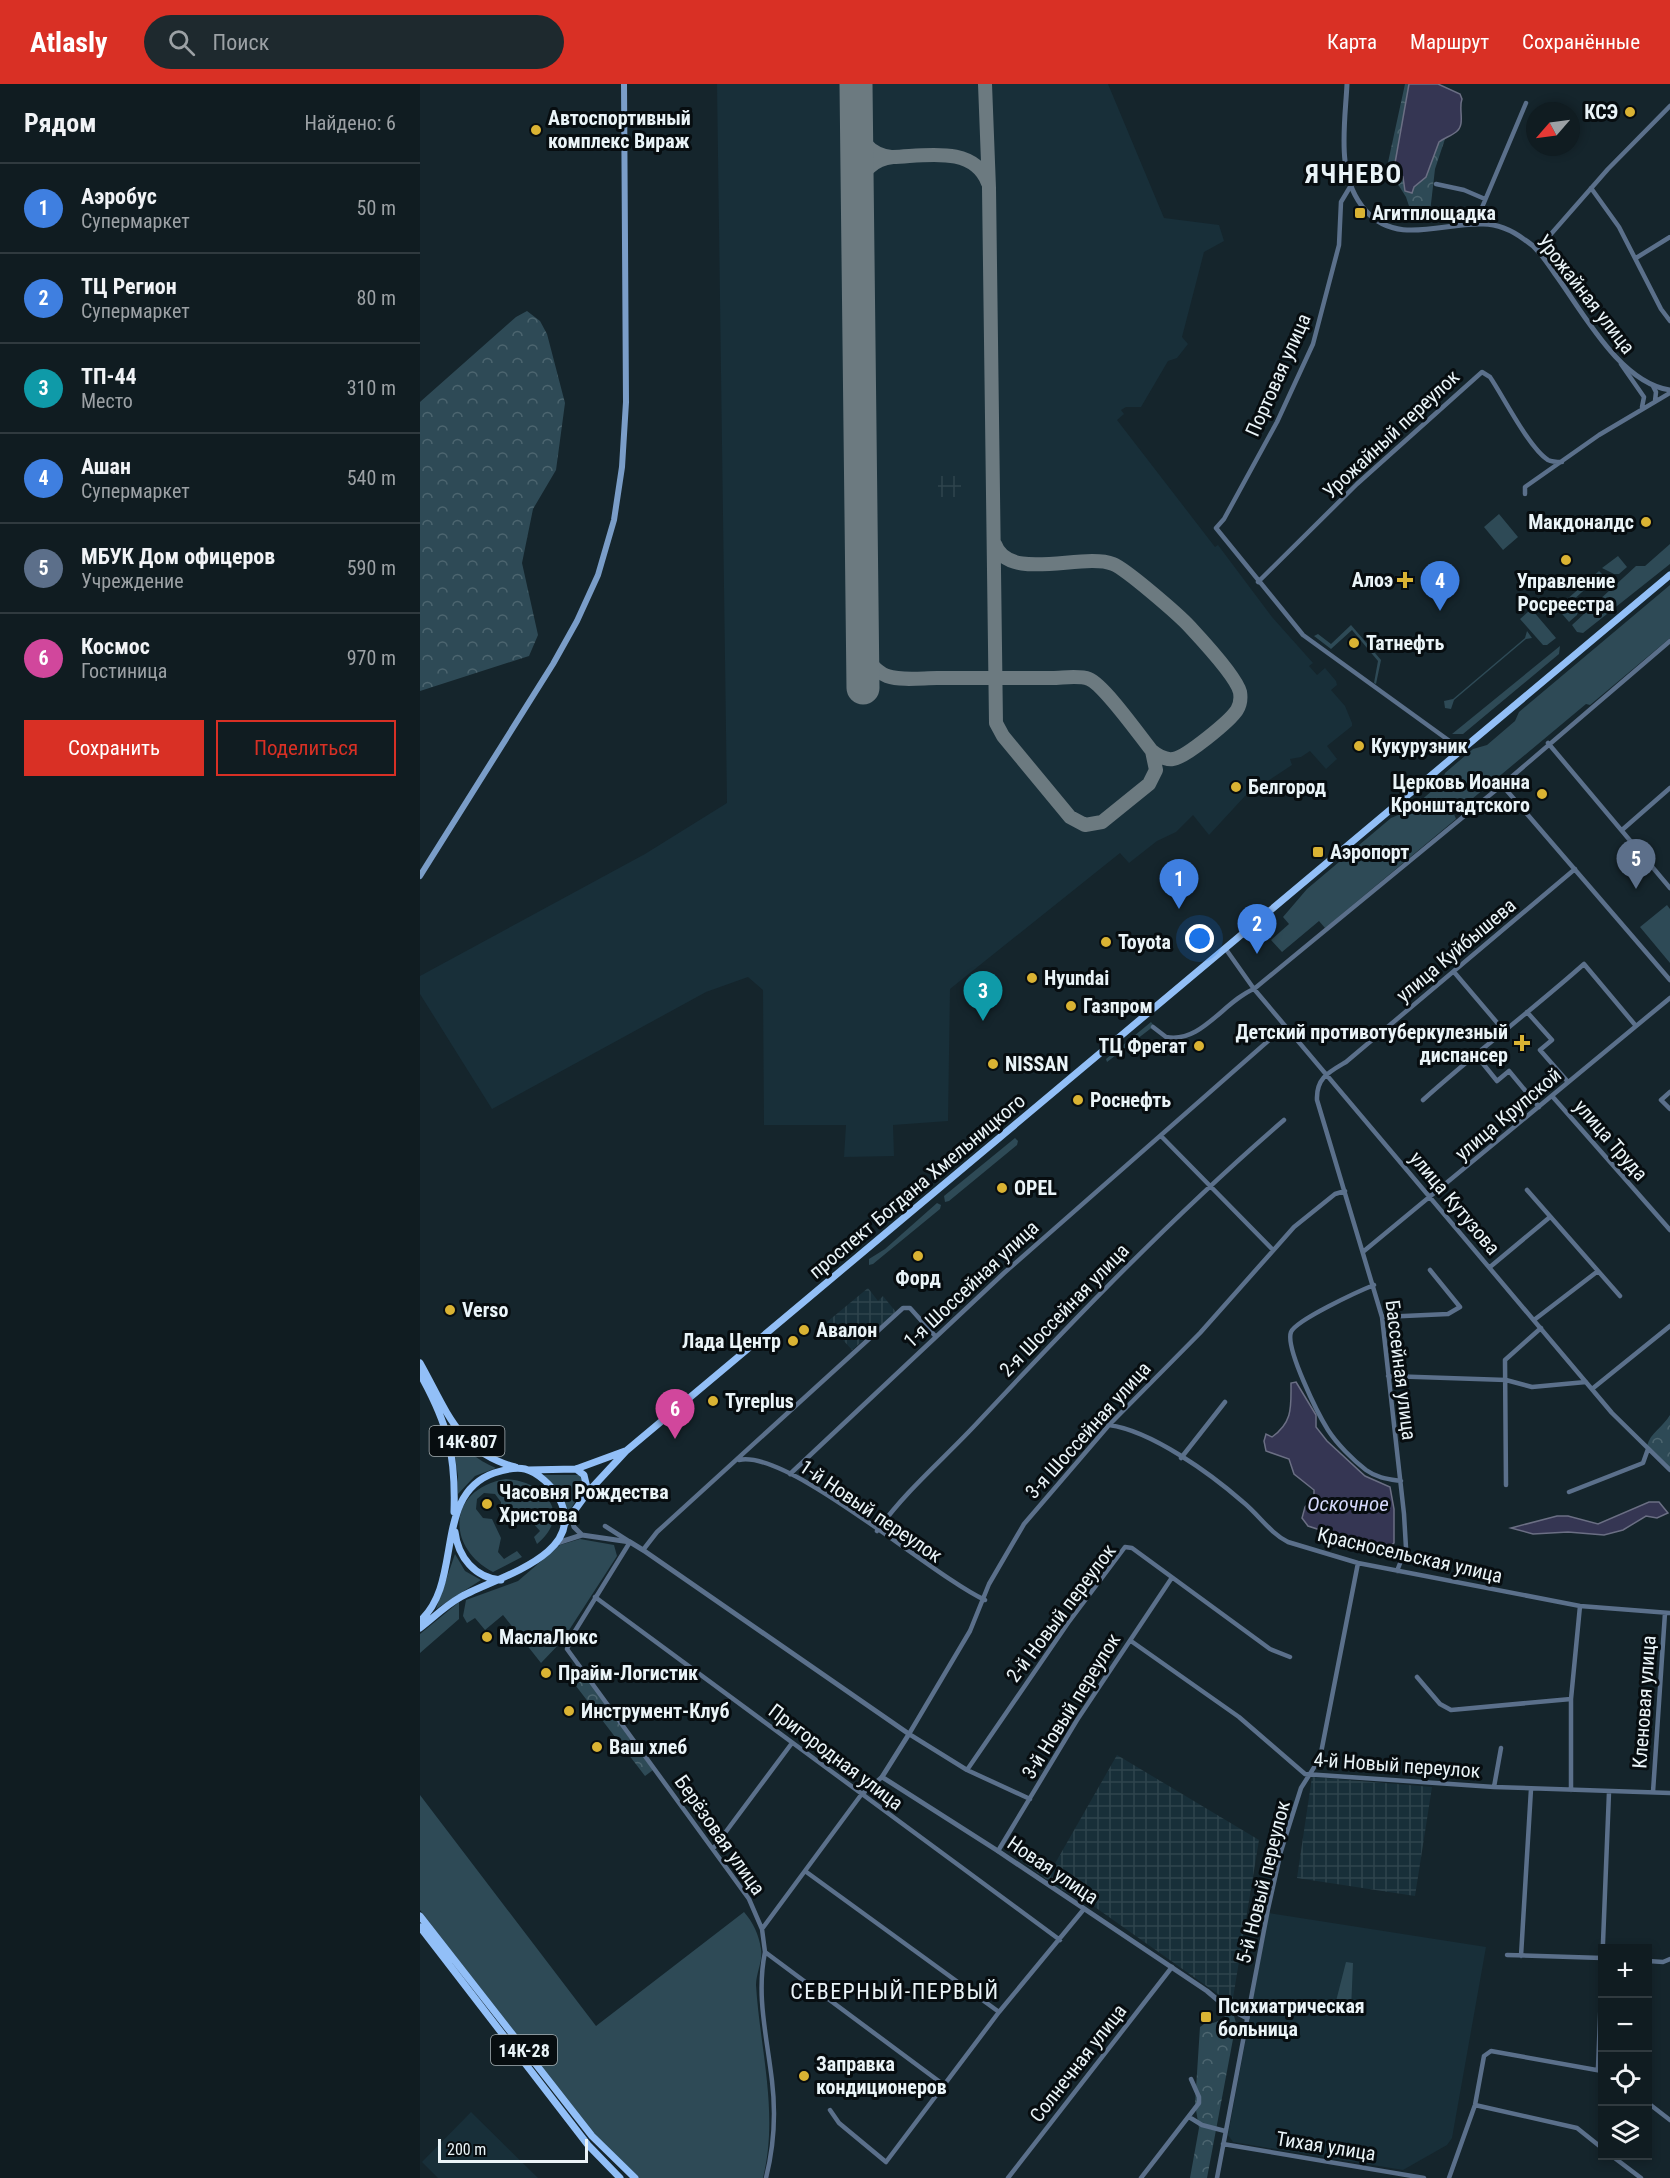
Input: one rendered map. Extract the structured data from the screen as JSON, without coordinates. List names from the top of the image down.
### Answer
{
  "streets": {
    "main road": ["проспект Богдана Хмельницкого", "14К-807", "14К-28"],
    "street": [
      "Урожайная улица",
      "Портовая улица",
      "Урожайный переулок",
      "улица Куйбышева",
      "улица Крупской",
      "улица Труда",
      "улица Кутузова",
      "1-я Шоссейная улица",
      "2-я Шоссейная улица",
      "Бассейная улица",
      "3-я Шоссейная улица",
      "1-й Новый переулок",
      "Красносельская улица",
      "2-й Новый переулок",
      "Кленовая улица",
      "3-й Новый переулок",
      "Пригородная улица",
      "4-й Новый переулок",
      "Берёзовая улица",
      "Новая улица",
      "5-й Новый переулок",
      "Солнечная улица",
      "Тихая улица"
    ]
  },
  "crossings": [
    ["Урожайная улица", "Портовая улица"],
    ["Портовая улица", "Урожайный переулок"],
    ["улица Куйбышева", "улица Кутузова"],
    ["улица Куйбышева", "Бассейная улица"],
    ["улица Крупской", "улица Труда"],
    ["улица Крупской", "улица Кутузова"],
    ["улица Крупской", "Бассейная улица"],
    ["проспект Богдана Хмельницкого", "улица Кутузова"],
    ["проспект Богдана Хмельницкого", "14К-807"],
    ["улица Кутузова", "1-я Шоссейная улица"],
    ["улица Кутузова", "Бассейная улица"],
    ["1-я Шоссейная улица", "1-й Новый переулок"],
    ["2-я Шоссейная улица", "1-й Новый переулок"],
    ["Бассейная улица", "3-я Шоссейная улица"],
    ["Бассейная улица", "Красносельская улица"],
    ["3-я Шоссейная улица", "1-й Новый переулок"],
    ["3-я Шоссейная улица", "Красносельская улица"],
    ["Красносельская улица", "Кленовая улица"],
    ["Красносельская улица", "5-й Новый переулок"],
    ["2-й Новый переулок", "3-й Новый переулок"],
    ["Кленовая улица", "4-й Новый переулок"],
    ["3-й Новый переулок", "4-й Новый переулок"],
    ["3-й Новый переулок", "Новая улица"],
    ["Пригородная улица", "Берёзовая улица"],
    ["4-й Новый переулок", "5-й Новый переулок"],
    ["Новая улица", "5-й Новый переулок"],
    ["Новая улица", "Солнечная улица"],
    ["5-й Новый переулок", "Тихая улица"]
  ],
  "districts": ["ЯЧНЕВО", "СЕВЕРНЫЙ-ПЕРВЫЙ"],
  "water": ["Оскочное"],
  "places": {
    "other": [
      "КСЭ",
      "Автоспортивный комплекс Вираж",
      "Макдоналдс",
      "Управление Росреестра",
      "Татнефть",
      "Кукурузник",
      "Белгород",
      "Церковь Иоанна Кронштадтского",
      "Toyota",
      "Hyundai",
      "Газпром",
      "ТЦ Фрегат",
      "NISSAN",
      "Роснефть",
      "OPEL",
      "Форд",
      "Verso",
      "Авалон",
      "Лада Центр",
      "Tyreplus",
      "Часовня Рождества Христова",
      "МаслаЛюкс",
      "Прайм-Логистик",
      "Инструмент-Клуб",
      "Ваш хлеб",
      "Заправка кондиционеров"
    ],
    "transit": ["Агитплощадка", "Аэропорт", "Психиатрическая больница"],
    "health": ["Алоэ", "Детский противотуберкулезный диспансер"]
  },
  "scale_bar": "200 m",
  "north": "bottom left",
  "page": {
    "header": "Atlasly",
    "search": "Поиск",
    "nav": ["Карта", "Маршрут", "Сохранённые"],
    "heading": ["Рядом", "Найдено: 6"],
    "list": [
      {
        "mark": "1",
        "name": "Аэробус",
        "note": "Супермаркет",
        "value": "50 m"
      },
      {
        "mark": "2",
        "name": "ТЦ Регион",
        "note": "Супермаркет",
        "value": "80 m"
      },
      {
        "mark": "3",
        "name": "ТП-44",
        "note": "Место",
        "value": "310 m"
      },
      {
        "mark": "4",
        "name": "Ашан",
        "note": "Супермаркет",
        "value": "540 m"
      },
      {
        "mark": "5",
        "name": "МБУК Дом офицеров",
        "note": "Учреждение",
        "value": "590 m"
      },
      {
        "mark": "6",
        "name": "Космос",
        "note": "Гостиница",
        "value": "970 m"
      }
    ],
    "pins": [
      "4",
      "5",
      "1",
      "2",
      "3",
      "6"
    ],
    "buttons": ["Сохранить", "Поделиться"],
    "map_buttons": ["+", "−"],
    "scale": "200 m"
  }
}
